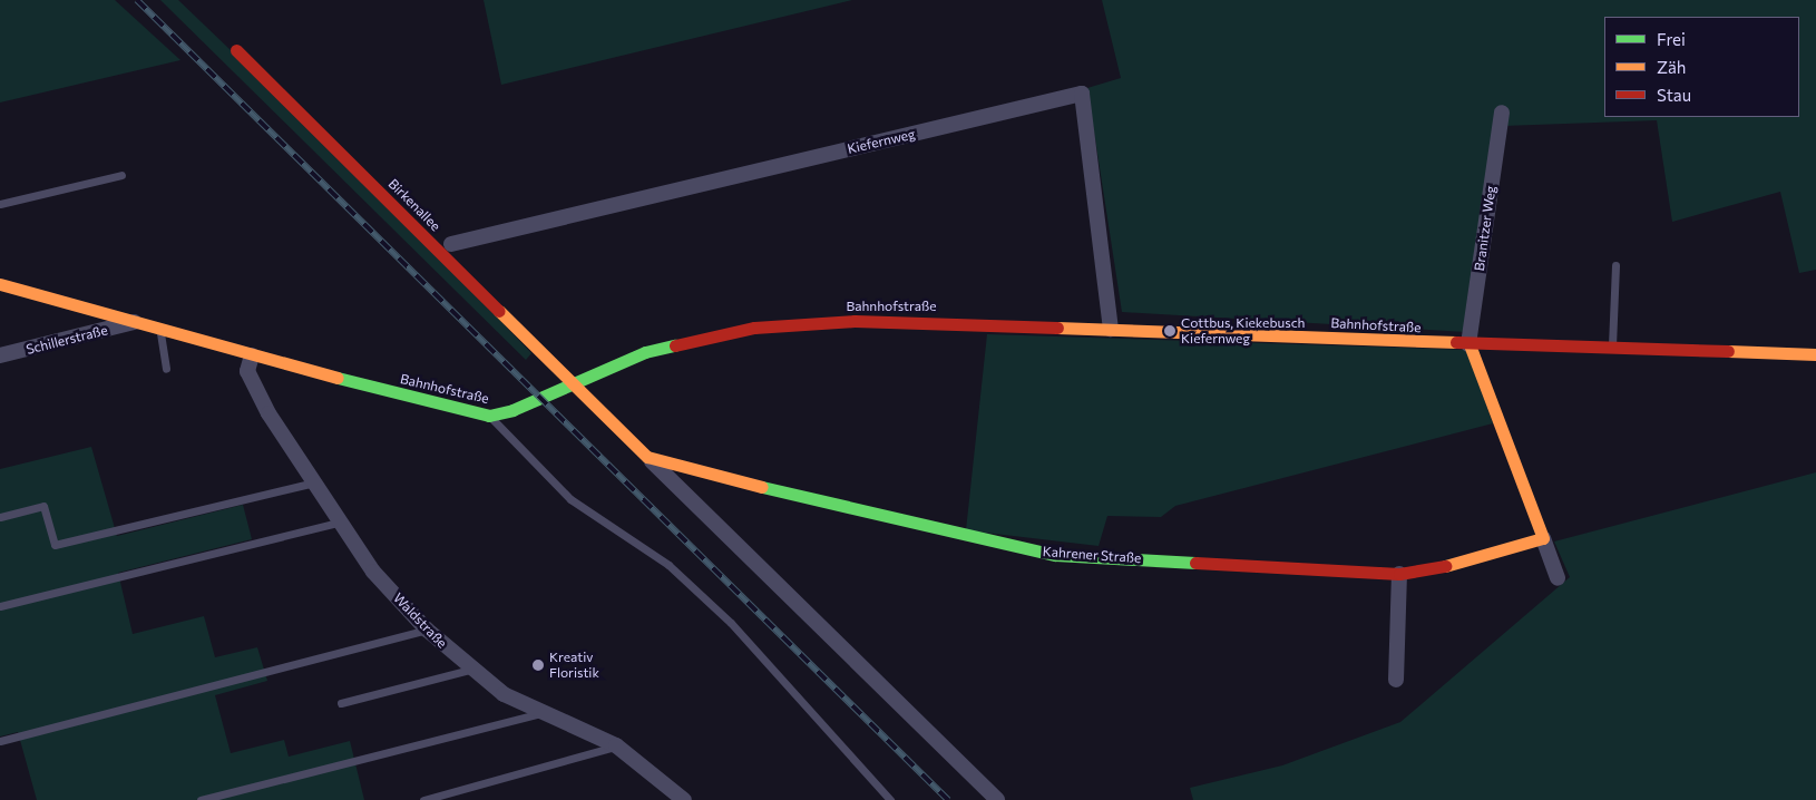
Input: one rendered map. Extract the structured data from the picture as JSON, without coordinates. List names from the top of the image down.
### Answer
{
  "streets": {
    "main road": ["Birkenallee", "Bahnhofstraße", "Kahrener Straße"],
    "street": [
      "Kiefernweg",
      "Branitzer Weg",
      "Schillerstraße",
      "Waldstraße"
    ]
  },
  "crossings": [
    ["Kiefernweg", "Bahnhofstraße"],
    ["Birkenallee", "Bahnhofstraße"],
    ["Birkenallee", "Kahrener Straße"],
    ["Branitzer Weg", "Bahnhofstraße"],
    ["Bahnhofstraße", "Schillerstraße"],
    ["Bahnhofstraße", "Kahrener Straße"],
    ["Bahnhofstraße", "Waldstraße"]
  ],
  "places": ["Cottbus, Kiekebusch Kiefernweg", "Kreativ Floristik"],
  "legend": ["Frei", "Zäh", "Stau"]
}
